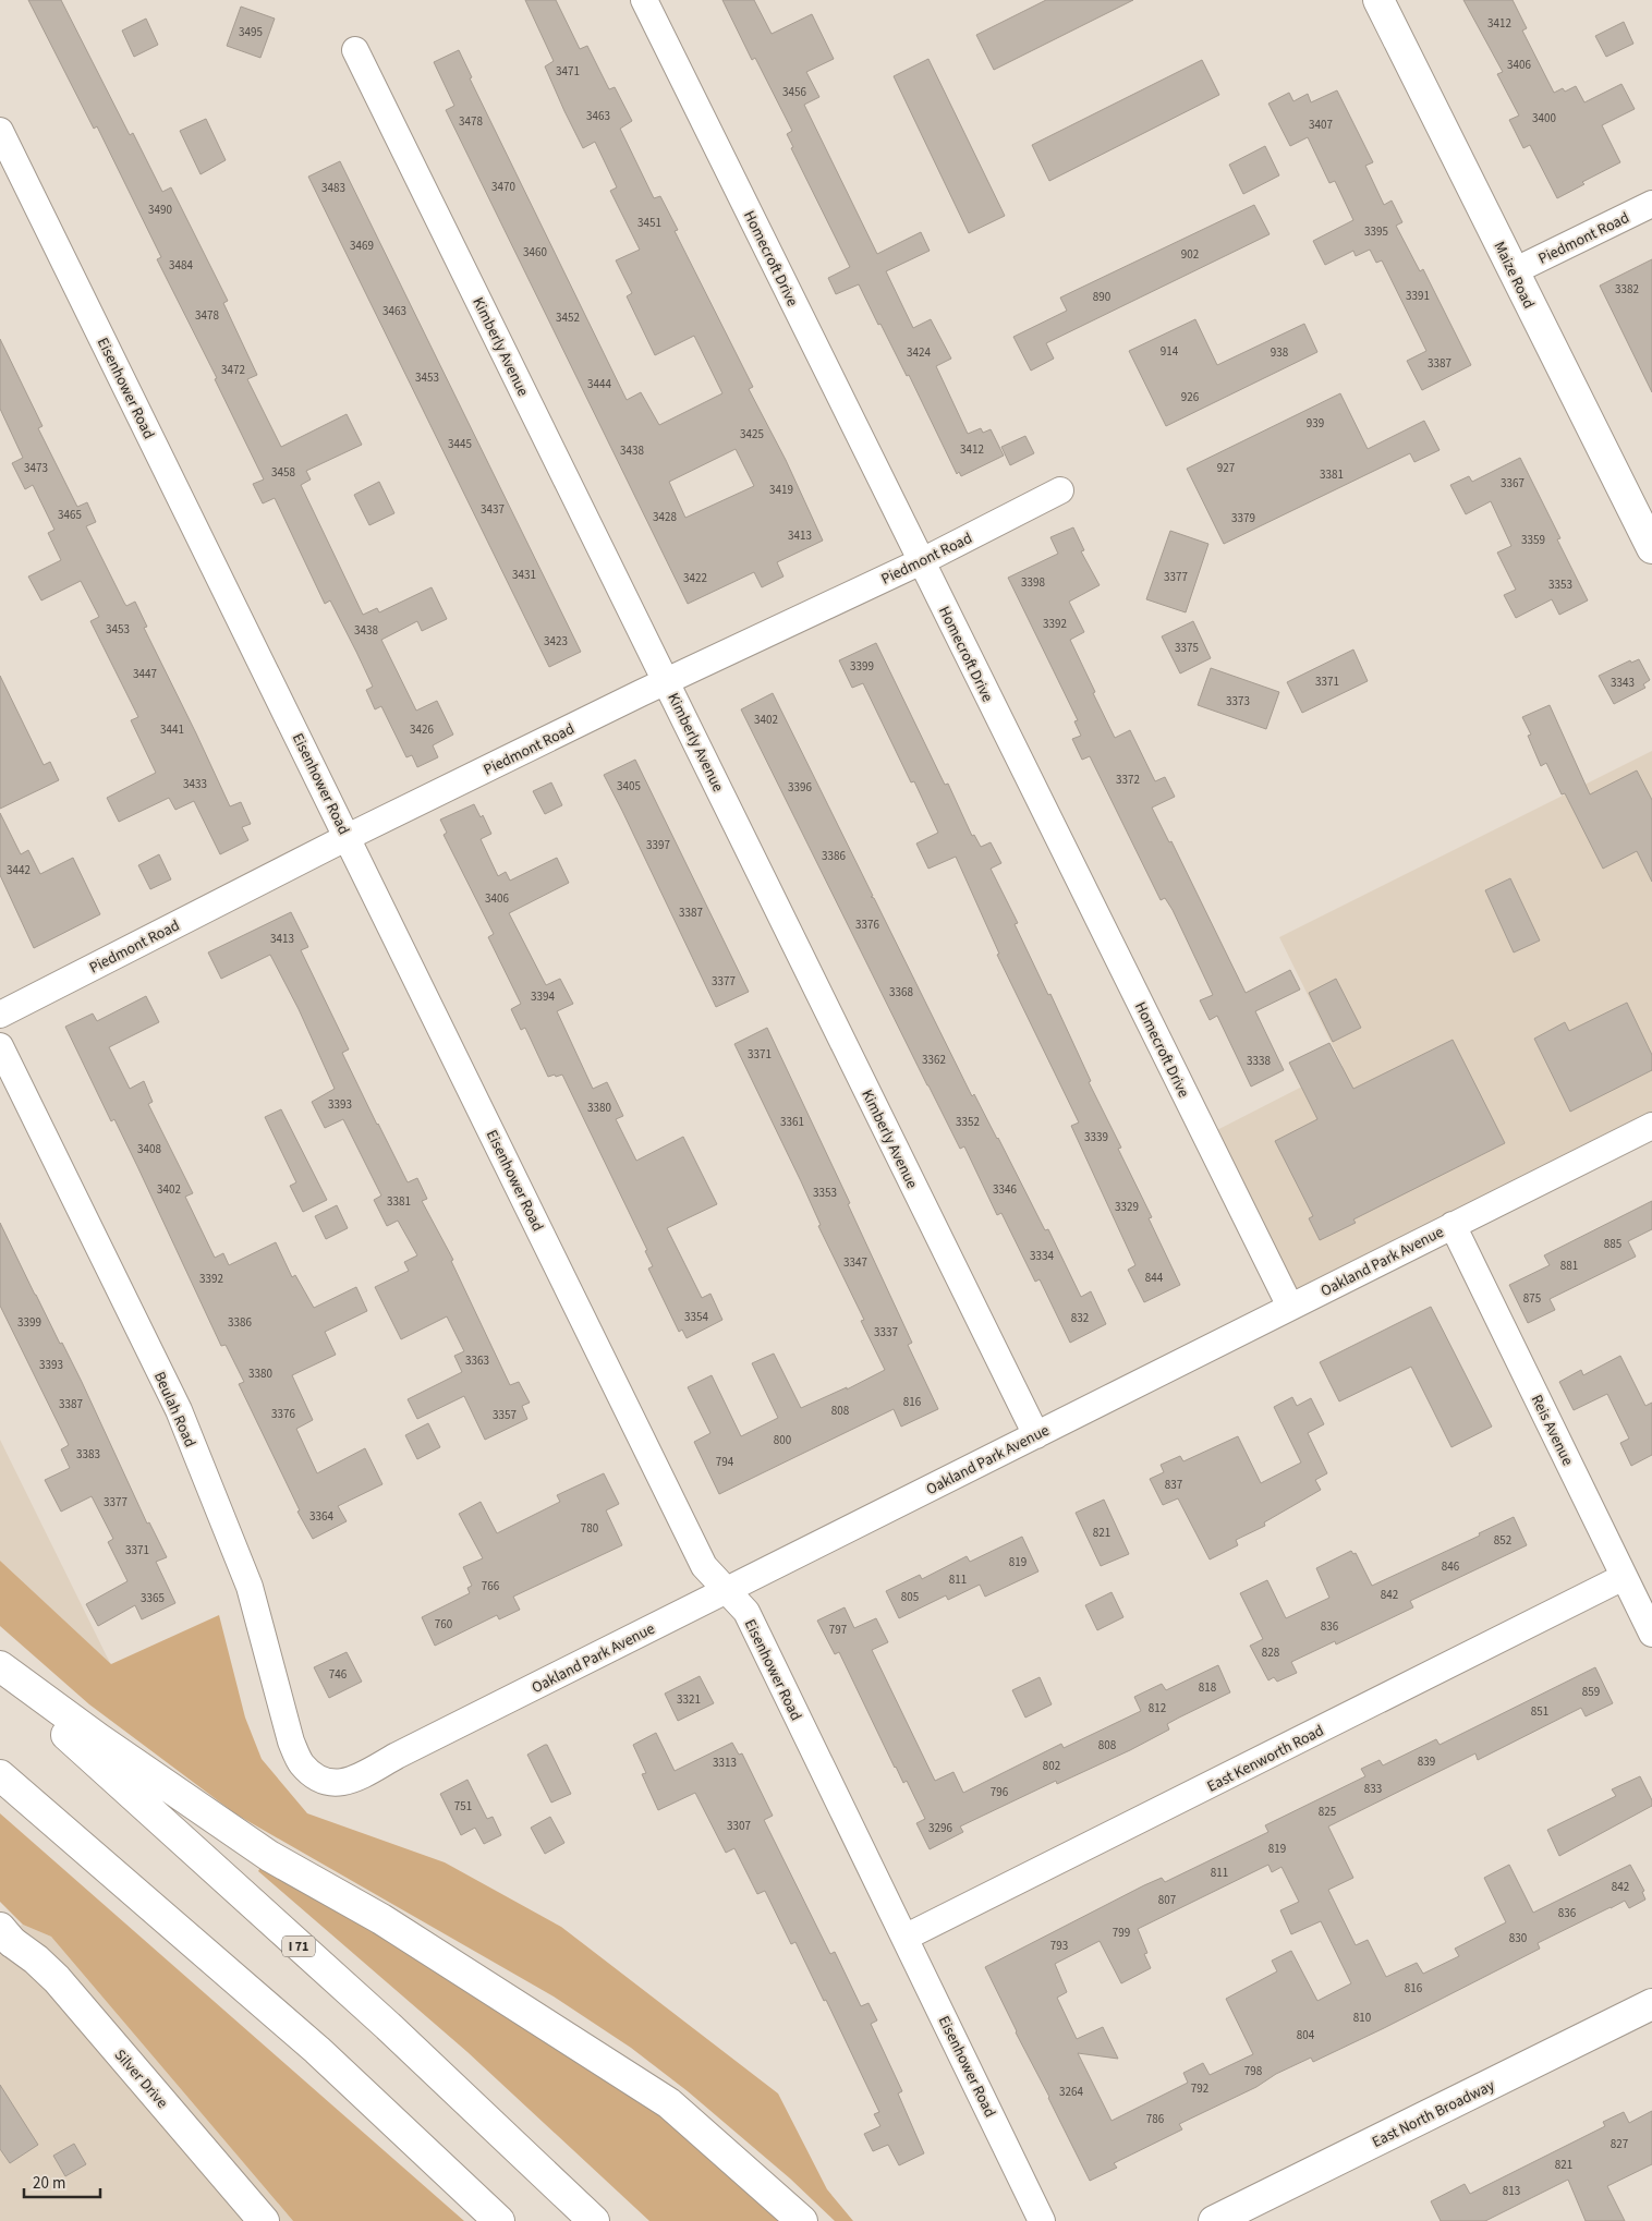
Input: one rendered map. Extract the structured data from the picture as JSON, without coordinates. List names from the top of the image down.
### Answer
{
  "streets": {
    "main road": [
      "Maize Road",
      "I 71",
      "Silver Drive",
      "East North Broadway"
    ],
    "street": [
      "Piedmont Road",
      "Homecroft Drive",
      "Kimberly Avenue",
      "Eisenhower Road",
      "Oakland Park Avenue",
      "Beulah Road",
      "Reis Avenue",
      "East Kenworth Road"
    ]
  },
  "crossings": [
    ["Piedmont Road", "Homecroft Drive"],
    ["Piedmont Road", "Maize Road"],
    ["Piedmont Road", "Kimberly Avenue"],
    ["Piedmont Road", "Eisenhower Road"],
    ["Homecroft Drive", "Oakland Park Avenue"],
    ["Kimberly Avenue", "Oakland Park Avenue"],
    ["Eisenhower Road", "Oakland Park Avenue"],
    ["Eisenhower Road", "East Kenworth Road"],
    ["Oakland Park Avenue", "Beulah Road"],
    ["Oakland Park Avenue", "Reis Avenue"],
    ["Reis Avenue", "East Kenworth Road"]
  ],
  "house_numbers": [
    "3412",
    "3495",
    "3406",
    "3471",
    "3456",
    "3463",
    "3400",
    "3478",
    "3407",
    "3470",
    "3483",
    "3490",
    "3451",
    "3395",
    "3469",
    "3460",
    "902",
    "3484",
    "3382",
    "3391",
    "890",
    "3463",
    "3478",
    "3452",
    "914",
    "3424",
    "938",
    "3387",
    "3472",
    "3453",
    "3444",
    "926",
    "939",
    "3425",
    "3445",
    "3412",
    "3438",
    "3473",
    "927",
    "3458",
    "3381",
    "3367",
    "3419",
    "3437",
    "3465",
    "3428",
    "3379",
    "3413",
    "3359",
    "3431",
    "3377",
    "3422",
    "3398",
    "3353",
    "3392",
    "3453",
    "3438",
    "3423",
    "3375",
    "3399",
    "3447",
    "3371",
    "3343",
    "3373",
    "3402",
    "3441",
    "3426",
    "3372",
    "3433",
    "3405",
    "3396",
    "3397",
    "3386",
    "3442",
    "3406",
    "3387",
    "3376",
    "3413",
    "3377",
    "3368",
    "3394",
    "3371",
    "3362",
    "3338",
    "3393",
    "3380",
    "3361",
    "3352",
    "3339",
    "3408",
    "3402",
    "3346",
    "3353",
    "3381",
    "3329",
    "885",
    "3334",
    "3347",
    "881",
    "844",
    "3392",
    "875",
    "3354",
    "832",
    "3399",
    "3386",
    "3337",
    "3363",
    "3393",
    "3380",
    "816",
    "3387",
    "808",
    "3376",
    "3357",
    "800",
    "3383",
    "794",
    "837",
    "3377",
    "3364",
    "780",
    "821",
    "852",
    "3371",
    "819",
    "846",
    "811",
    "766",
    "842",
    "805",
    "3365",
    "760",
    "836",
    "797",
    "828",
    "746",
    "818",
    "859",
    "3321",
    "812",
    "851",
    "808",
    "839",
    "3313",
    "802",
    "833",
    "796",
    "751",
    "825",
    "3307",
    "3296",
    "819",
    "811",
    "842",
    "807",
    "836",
    "799",
    "830",
    "793",
    "816",
    "810",
    "804",
    "798",
    "792",
    "3264",
    "786",
    "827",
    "821",
    "813"
  ],
  "scale_bar": "20 m"
}
